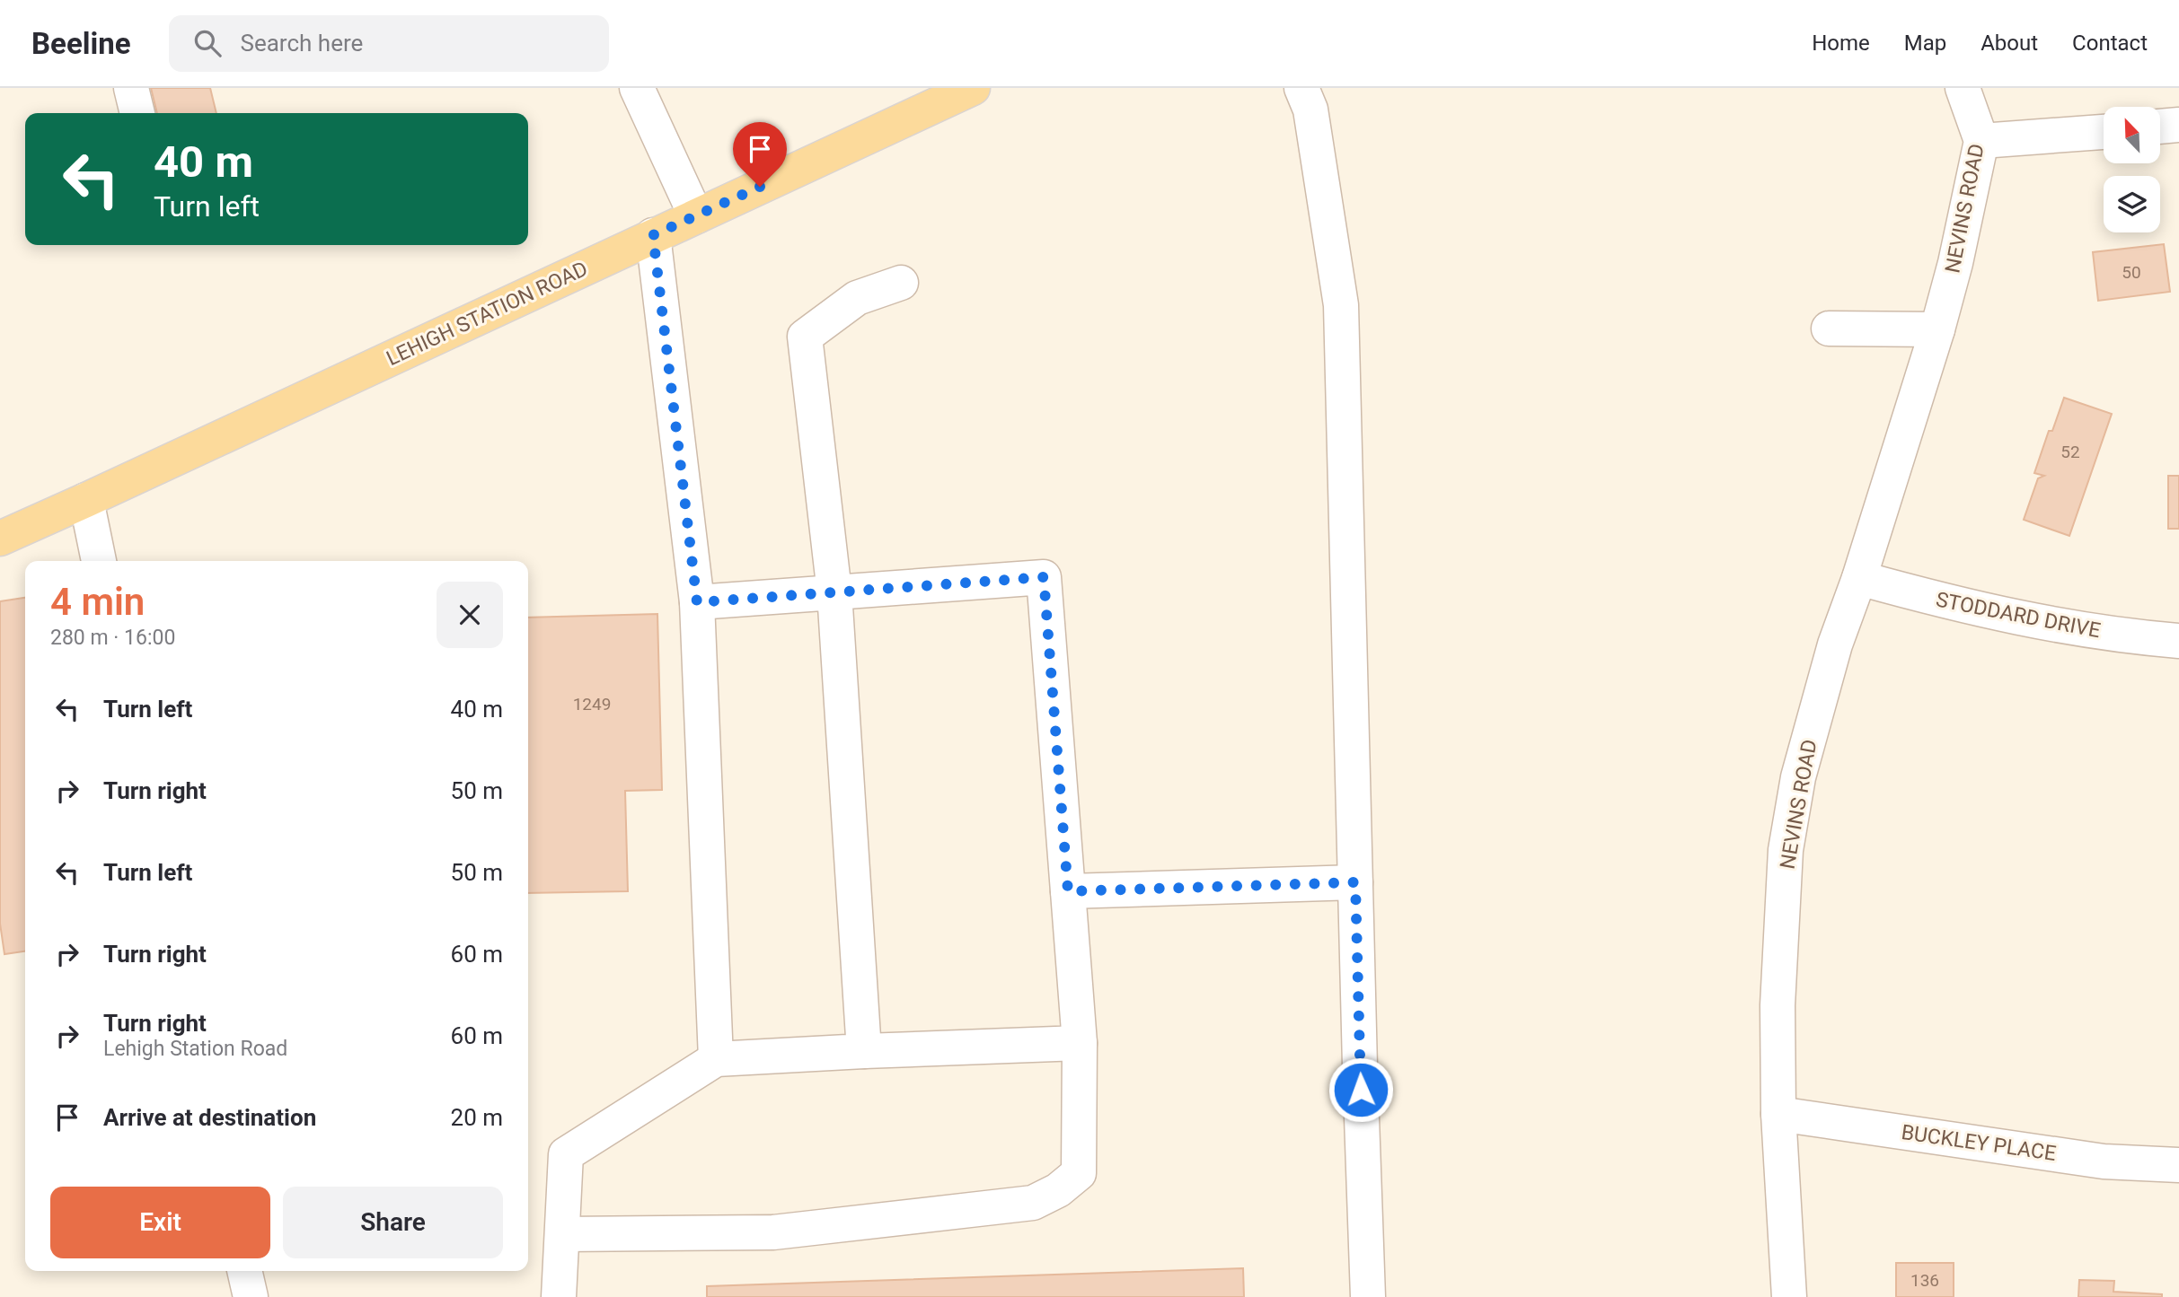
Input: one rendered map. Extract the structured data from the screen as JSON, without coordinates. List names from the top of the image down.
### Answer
{
  "streets": {
    "main road": ["LEHIGH STATION ROAD"],
    "street": ["NEVINS ROAD", "STODDARD DRIVE", "BUCKLEY PLACE"]
  },
  "crossings": [
    ["NEVINS ROAD", "STODDARD DRIVE"],
    ["NEVINS ROAD", "BUCKLEY PLACE"]
  ],
  "house_numbers": [
    "50",
    "52",
    "1249",
    "136"
  ],
  "north": "top left",
  "page": {
    "header": "Beeline",
    "search": "Search here",
    "nav": [
      "Home",
      "Map",
      "About",
      "Contact"
    ],
    "turn": ["40 m", "Turn left"],
    "heading": ["4 min", "280 m · 16:00"],
    "list": [
      {
        "name": "Turn left",
        "value": "40 m"
      },
      {
        "name": "Turn right",
        "value": "50 m"
      },
      {
        "name": "Turn left",
        "value": "50 m"
      },
      {
        "name": "Turn right",
        "value": "60 m"
      },
      {
        "name": "Turn right",
        "note": "Lehigh Station Road",
        "value": "60 m"
      },
      {
        "name": "Arrive at destination",
        "value": "20 m"
      }
    ],
    "buttons": ["Exit", "Share"]
  }
}
